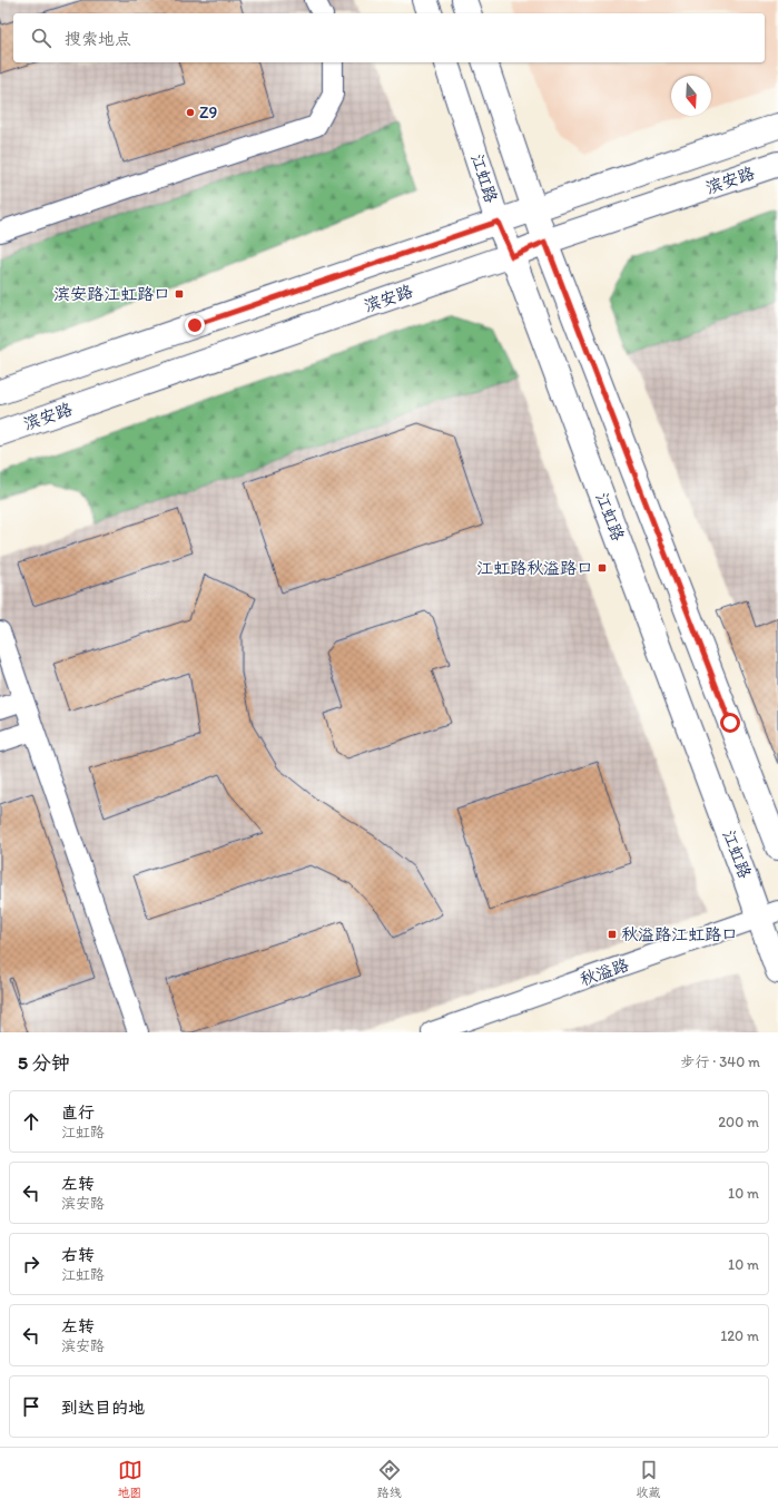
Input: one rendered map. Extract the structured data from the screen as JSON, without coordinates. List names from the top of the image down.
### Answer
{
  "streets": {
    "main road": ["江虹路", "滨安路"],
    "street": ["秋溢路"]
  },
  "crossings": [
    ["江虹路", "滨安路"],
    ["江虹路", "秋溢路"]
  ],
  "places": {
    "other": ["Z9"],
    "transit": ["滨安路江虹路口", "江虹路秋溢路口", "秋溢路江虹路口"]
  },
  "north": "bottom",
  "page": {
    "search": "搜索地点",
    "heading": ["5 分钟", "步行 · 340 m"],
    "list": [
      ["直行", "江虹路", "200 m"],
      ["左转", "滨安路", "10 m"],
      ["右转", "江虹路", "10 m"],
      ["左转", "滨安路", "120 m"],
      "到达目的地"
    ],
    "nav": ["地图", "路线", "收藏"]
  }
}
